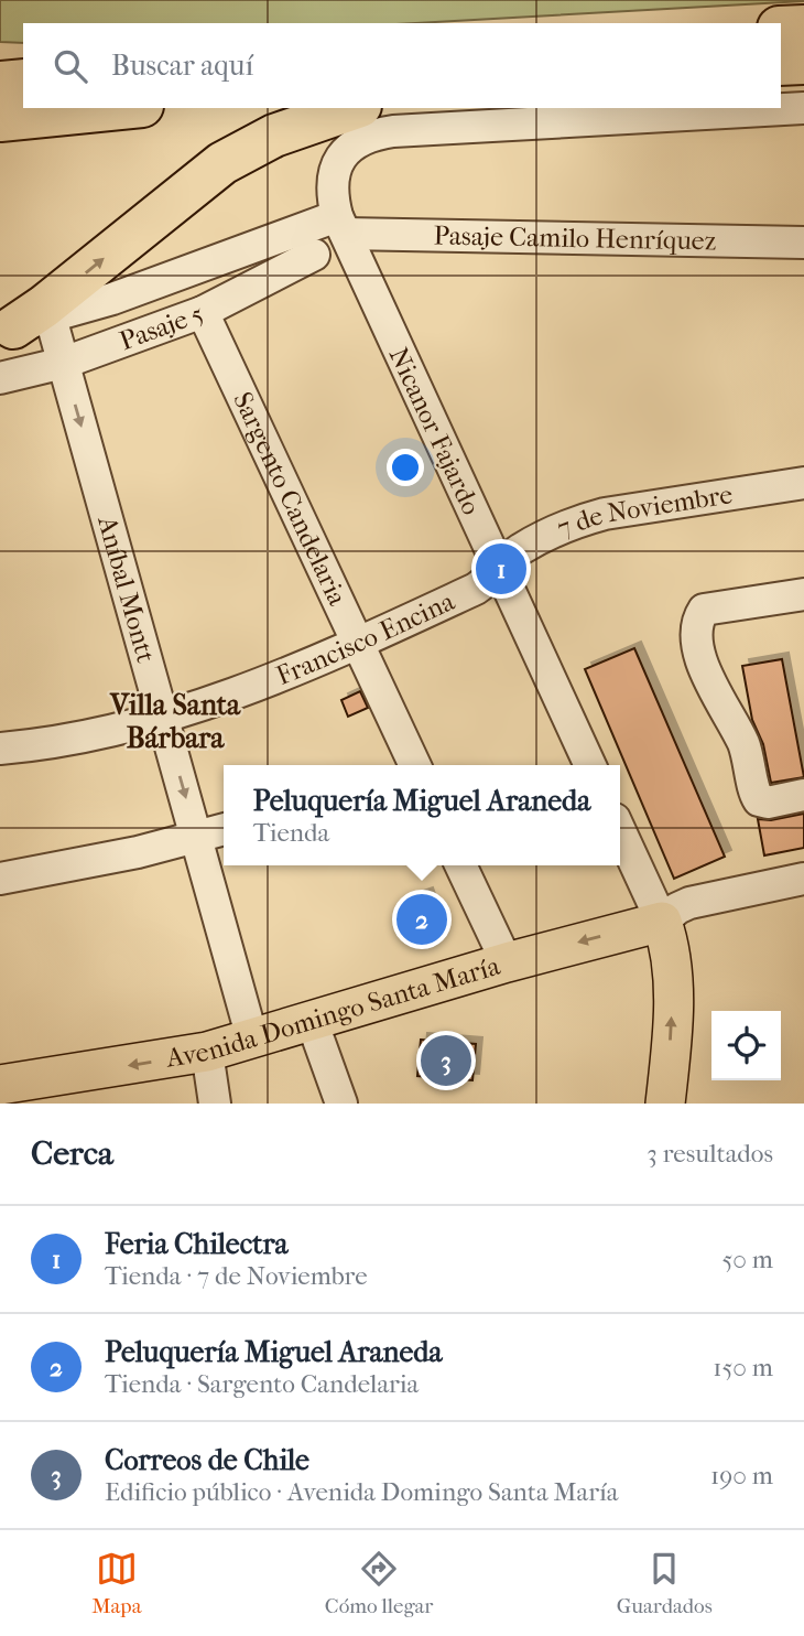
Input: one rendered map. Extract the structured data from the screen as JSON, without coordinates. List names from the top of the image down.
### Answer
{
  "streets": {
    "main road": ["Avenida Domingo Santa María"],
    "street": [
      "Pasaje Camilo Henríquez",
      "Pasaje 5",
      "Nicanor Fajardo",
      "Sargento Candelaria",
      "7 de Noviembre",
      "Aníbal Montt",
      "Francisco Encina"
    ]
  },
  "crossings": [
    ["Pasaje Camilo Henríquez", "Nicanor Fajardo"],
    ["Pasaje 5", "Sargento Candelaria"],
    ["Pasaje 5", "Aníbal Montt"],
    ["Nicanor Fajardo", "7 de Noviembre"],
    ["Nicanor Fajardo", "Francisco Encina"],
    ["Sargento Candelaria", "Francisco Encina"],
    ["7 de Noviembre", "Francisco Encina"],
    ["Aníbal Montt", "Francisco Encina"],
    ["Aníbal Montt", "Avenida Domingo Santa María"]
  ],
  "one_way": ["Aníbal Montt"],
  "districts": ["Villa Santa Bárbara"],
  "page": {
    "search": "Buscar aquí",
    "pins": ["1", "2", "3"],
    "popup": ["Peluquería Miguel Araneda", "Tienda"],
    "heading": ["Cerca", "3 resultados"],
    "list": [
      {
        "mark": "1",
        "name": "Feria Chilectra",
        "note": "Tienda · 7 de Noviembre",
        "value": "50 m"
      },
      {
        "mark": "2",
        "name": "Peluquería Miguel Araneda",
        "note": "Tienda · Sargento Candelaria",
        "value": "150 m"
      },
      {
        "mark": "3",
        "name": "Correos de Chile",
        "note": "Edificio público · Avenida Domingo Santa María",
        "value": "190 m"
      }
    ],
    "nav": ["Mapa", "Cómo llegar", "Guardados"]
  }
}
